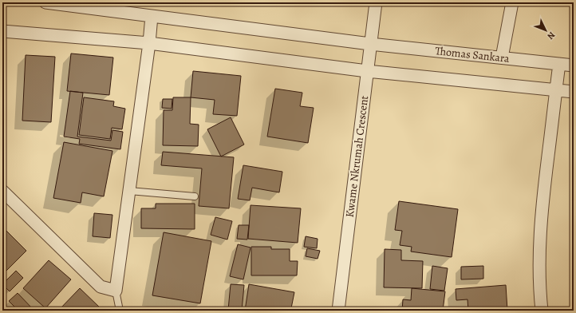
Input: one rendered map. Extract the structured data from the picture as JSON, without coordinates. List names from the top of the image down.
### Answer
{
  "streets": {
    "street": ["Thomas Sankara", "Kwame Nkrumah Crescent"]
  },
  "crossings": [
    ["Thomas Sankara", "Kwame Nkrumah Crescent"]
  ],
  "north": "bottom right"
}
